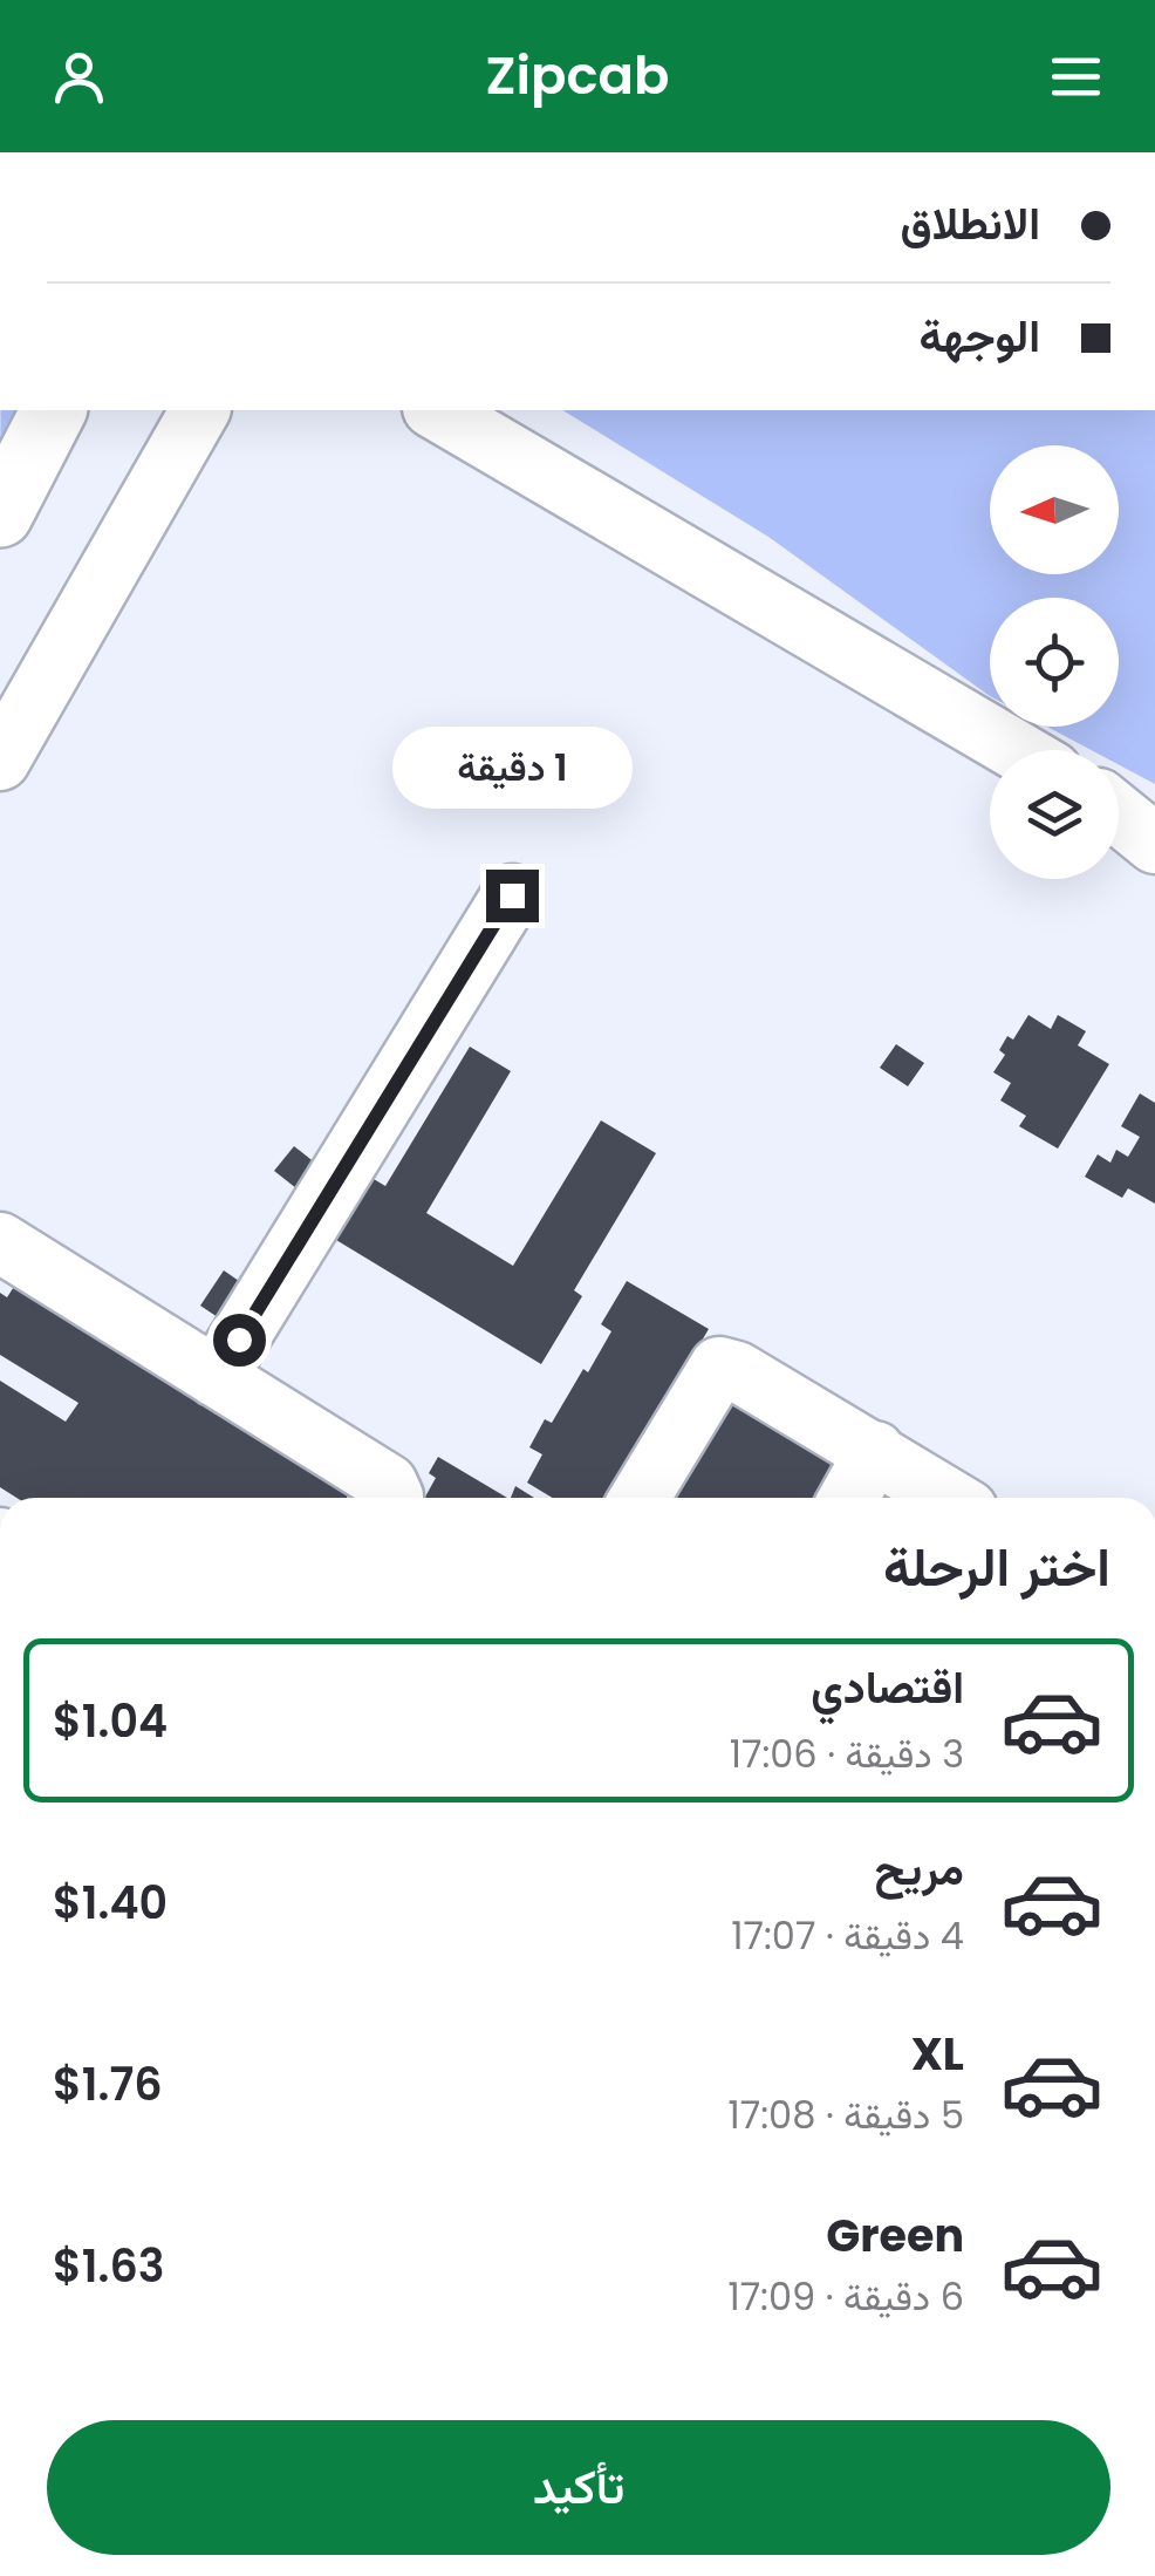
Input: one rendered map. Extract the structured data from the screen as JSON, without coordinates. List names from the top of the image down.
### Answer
{
  "north": "left",
  "page": {
    "header": "Zipcab",
    "banner": ["الانطلاق", "الوجهة"],
    "bubble": "1 دقيقة",
    "heading": "اختر الرحلة",
    "list": [
      {
        "name": "اقتصادي",
        "note": "3 دقيقة · 17:06",
        "value": "$1.04"
      },
      {
        "name": "مريح",
        "note": "4 دقيقة · 17:07",
        "value": "$1.40"
      },
      {
        "name": "XL",
        "note": "5 دقيقة · 17:08",
        "value": "$1.76"
      },
      {
        "name": "Green",
        "note": "6 دقيقة · 17:09",
        "value": "$1.63"
      }
    ],
    "buttons": "تأكيد"
  }
}
